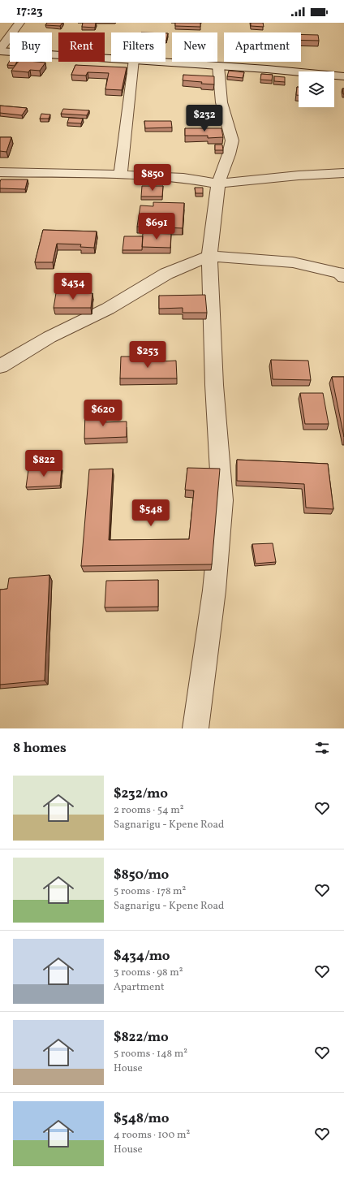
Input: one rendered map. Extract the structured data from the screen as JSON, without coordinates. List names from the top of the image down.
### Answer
{
  "page": {
    "status": "17:23",
    "chip": [
      "Buy",
      "Rent",
      "Filters",
      "New",
      "Apartment"
    ],
    "price": [
      "$232",
      "$850",
      "$691",
      "$434",
      "$253",
      "$620",
      "$822",
      "$548"
    ],
    "heading": "8 homes",
    "list": [
      {
        "name": "$232/mo",
        "note": "2 rooms · 54 m² · Sagnarigu - Kpene Road"
      },
      {
        "name": "$850/mo",
        "note": "5 rooms · 178 m² · Sagnarigu - Kpene Road"
      },
      {
        "name": "$434/mo",
        "note": "3 rooms · 98 m² · Apartment"
      },
      {
        "name": "$822/mo",
        "note": "5 rooms · 148 m² · House"
      },
      {
        "name": "$548/mo",
        "note": "4 rooms · 100 m² · House"
      }
    ]
  }
}
